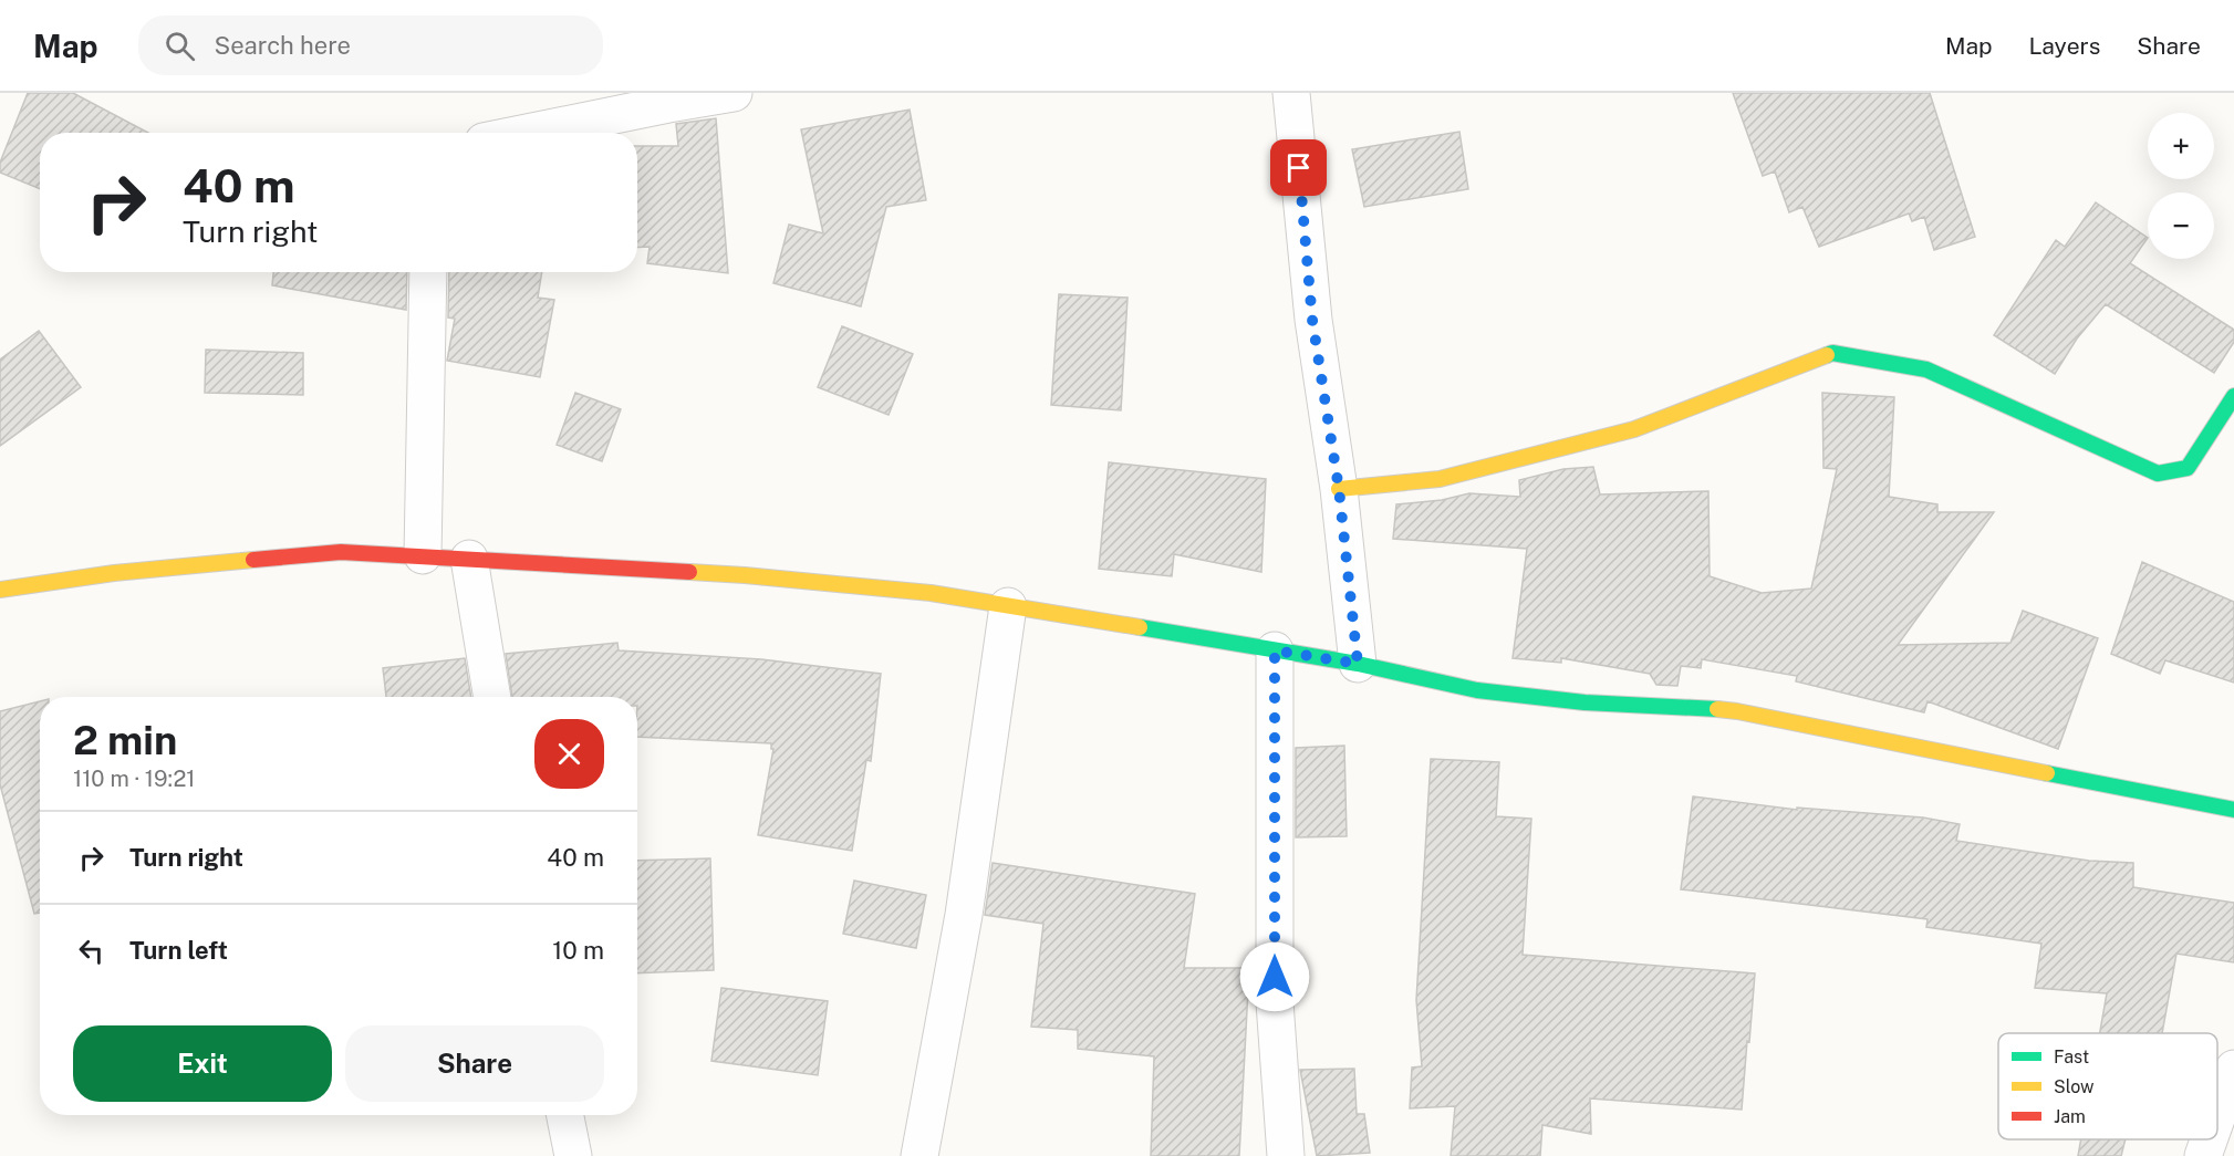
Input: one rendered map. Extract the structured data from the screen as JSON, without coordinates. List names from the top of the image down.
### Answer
{
  "legend": ["Fast", "Slow", "Jam"],
  "page": {
    "header": "Map",
    "search": "Search here",
    "nav": ["Map", "Layers", "Share"],
    "map_buttons": ["+", "−"],
    "turn": ["40 m", "Turn right"],
    "heading": ["2 min", "110 m · 19:21"],
    "list": [
      {
        "name": "Turn right",
        "value": "40 m"
      },
      {
        "name": "Turn left",
        "value": "10 m"
      }
    ],
    "buttons": ["Exit", "Share"]
  }
}
